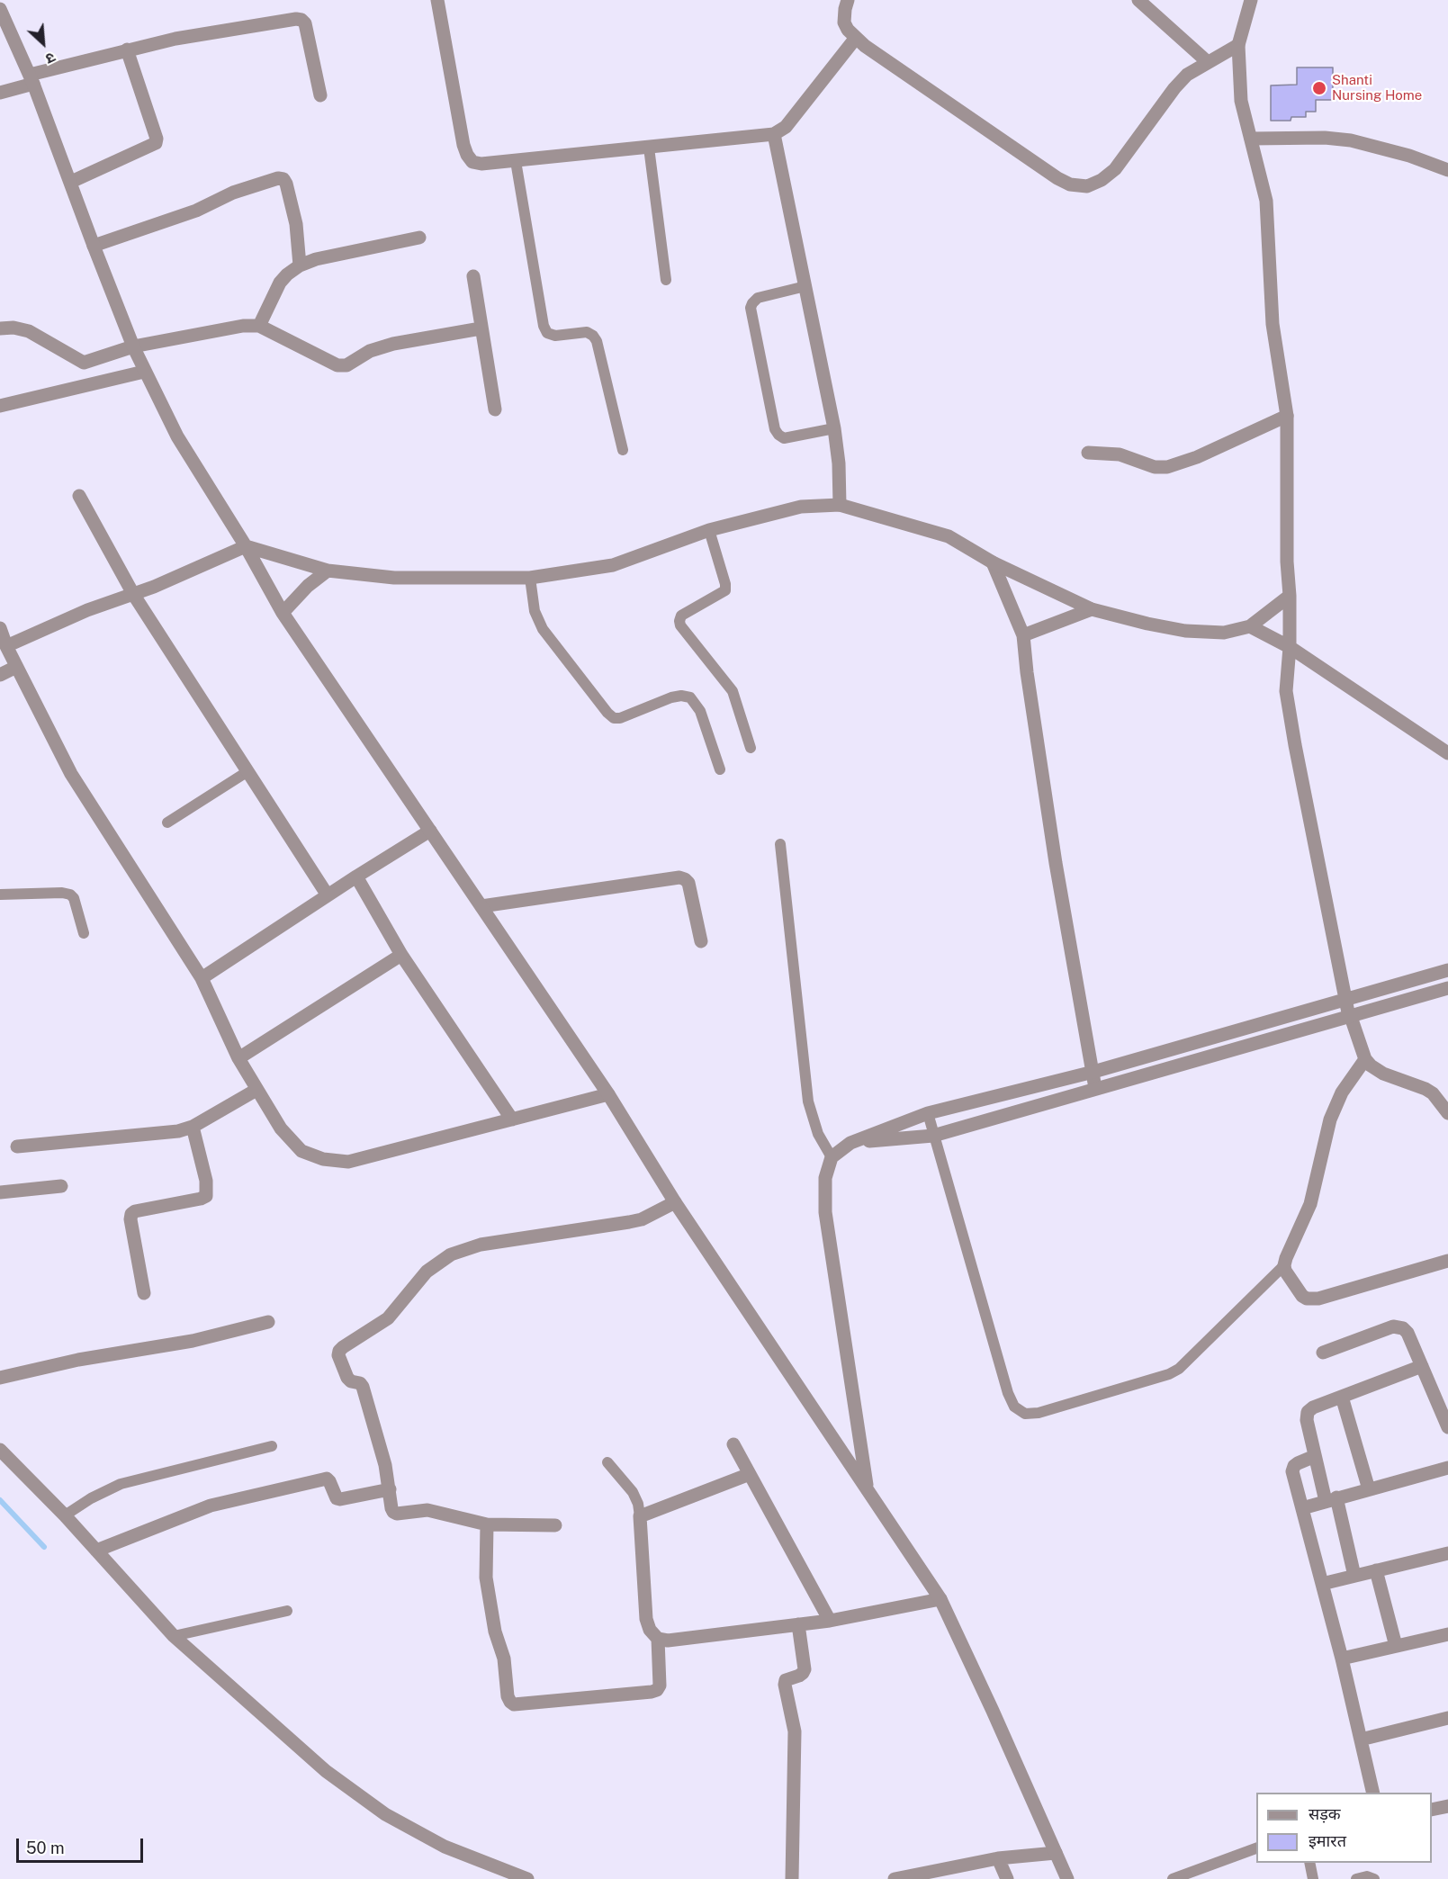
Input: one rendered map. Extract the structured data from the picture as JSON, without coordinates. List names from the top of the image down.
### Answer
{
  "places": ["Shanti Nursing Home"],
  "legend": ["सड़क", "इमारत"],
  "scale_bar": "50 m",
  "north": "bottom right"
}
